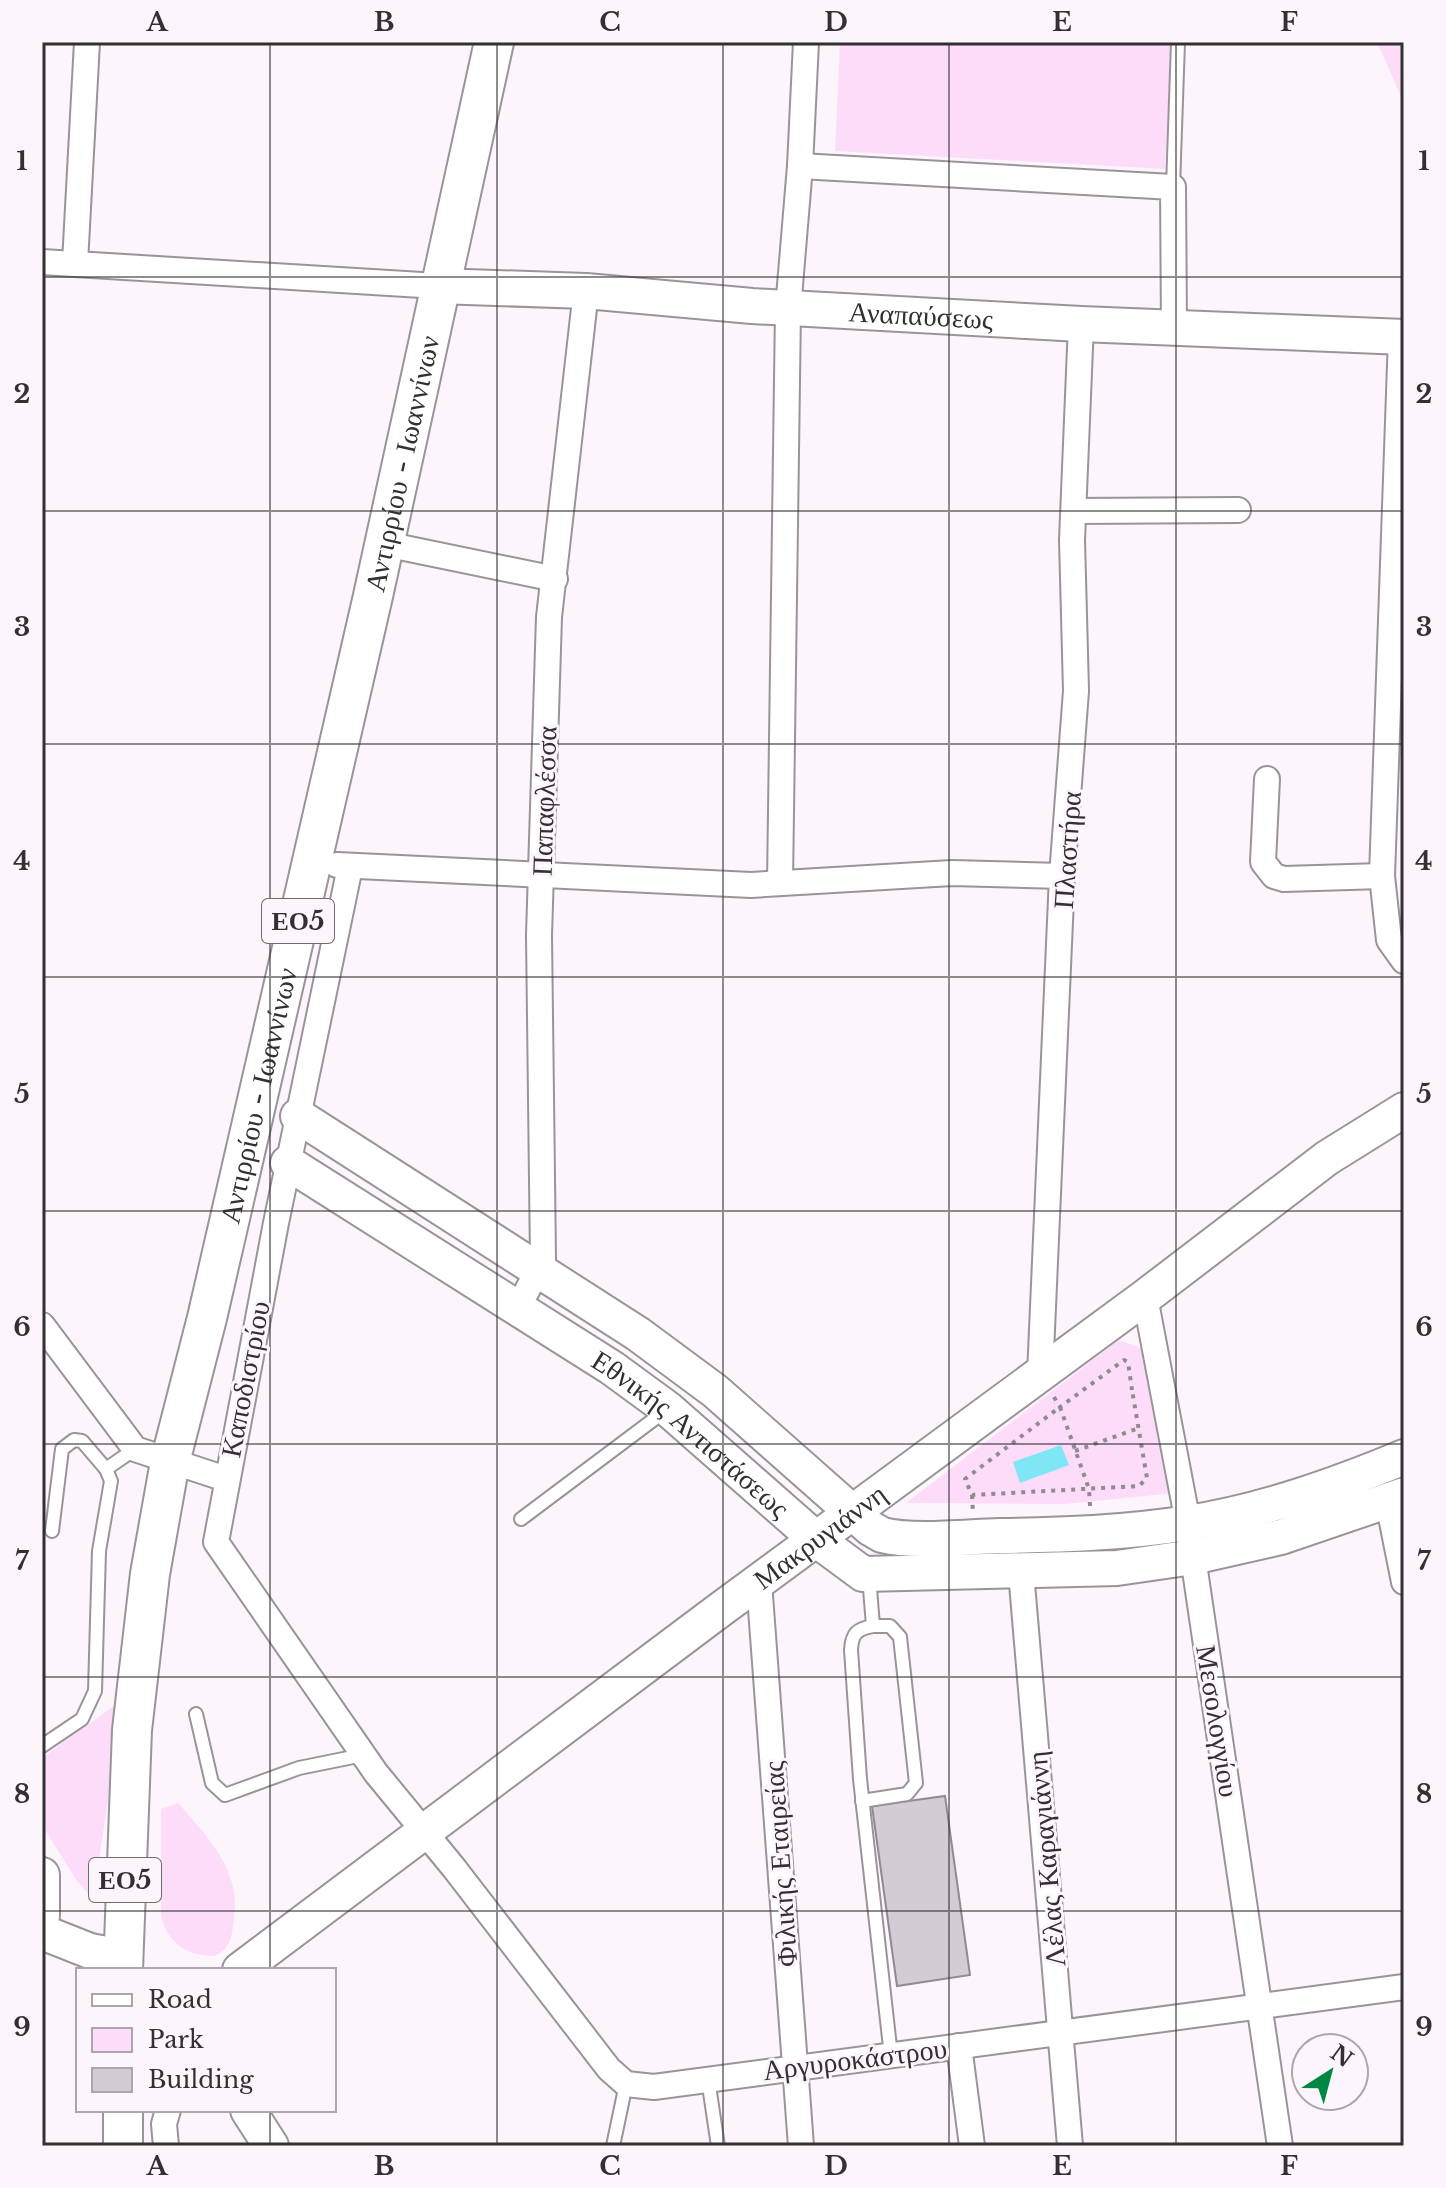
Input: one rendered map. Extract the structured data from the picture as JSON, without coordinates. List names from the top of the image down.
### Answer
{
  "streets": {
    "main road": ["Αντιρρίου - Ιωαννίνων", "ΕΟ5"],
    "street": [
      "Αναπαύσεως",
      "Παπαφλέσσα",
      "Πλαστήρα",
      "Καποδιστρίου",
      "Εθνικής Αντιστάσεως",
      "Μακρυγιάννη",
      "Μεσολογγίου",
      "Λέλας Καραγιάννη",
      "Φιλικής Εταιρείας",
      "Αργυροκάστρου"
    ]
  },
  "crossings": [
    ["Αναπαύσεως", "Αντιρρίου - Ιωαννίνων"],
    ["Αναπαύσεως", "Παπαφλέσσα"],
    ["Αναπαύσεως", "Πλαστήρα"],
    ["Παπαφλέσσα", "Εθνικής Αντιστάσεως"],
    ["Πλαστήρα", "Μακρυγιάννη"],
    ["Καποδιστρίου", "Εθνικής Αντιστάσεως"],
    ["Καποδιστρίου", "Μακρυγιάννη"],
    ["Εθνικής Αντιστάσεως", "Μακρυγιάννη"],
    ["Εθνικής Αντιστάσεως", "Μεσολογγίου"],
    ["Μακρυγιάννη", "Μεσολογγίου"],
    ["Μακρυγιάννη", "Φιλικής Εταιρείας"],
    ["Μεσολογγίου", "Αργυροκάστρου"],
    ["Λέλας Καραγιάννη", "Αργυροκάστρου"],
    ["Φιλικής Εταιρείας", "Αργυροκάστρου"]
  ],
  "legend": ["Road", "Park", "Building"],
  "north": "top right",
  "grid": {
    "columns": [
      "A",
      "B",
      "C",
      "D",
      "E",
      "F"
    ],
    "rows": [
      "1",
      "2",
      "3",
      "4",
      "5",
      "6",
      "7",
      "8",
      "9"
    ]
  }
}
